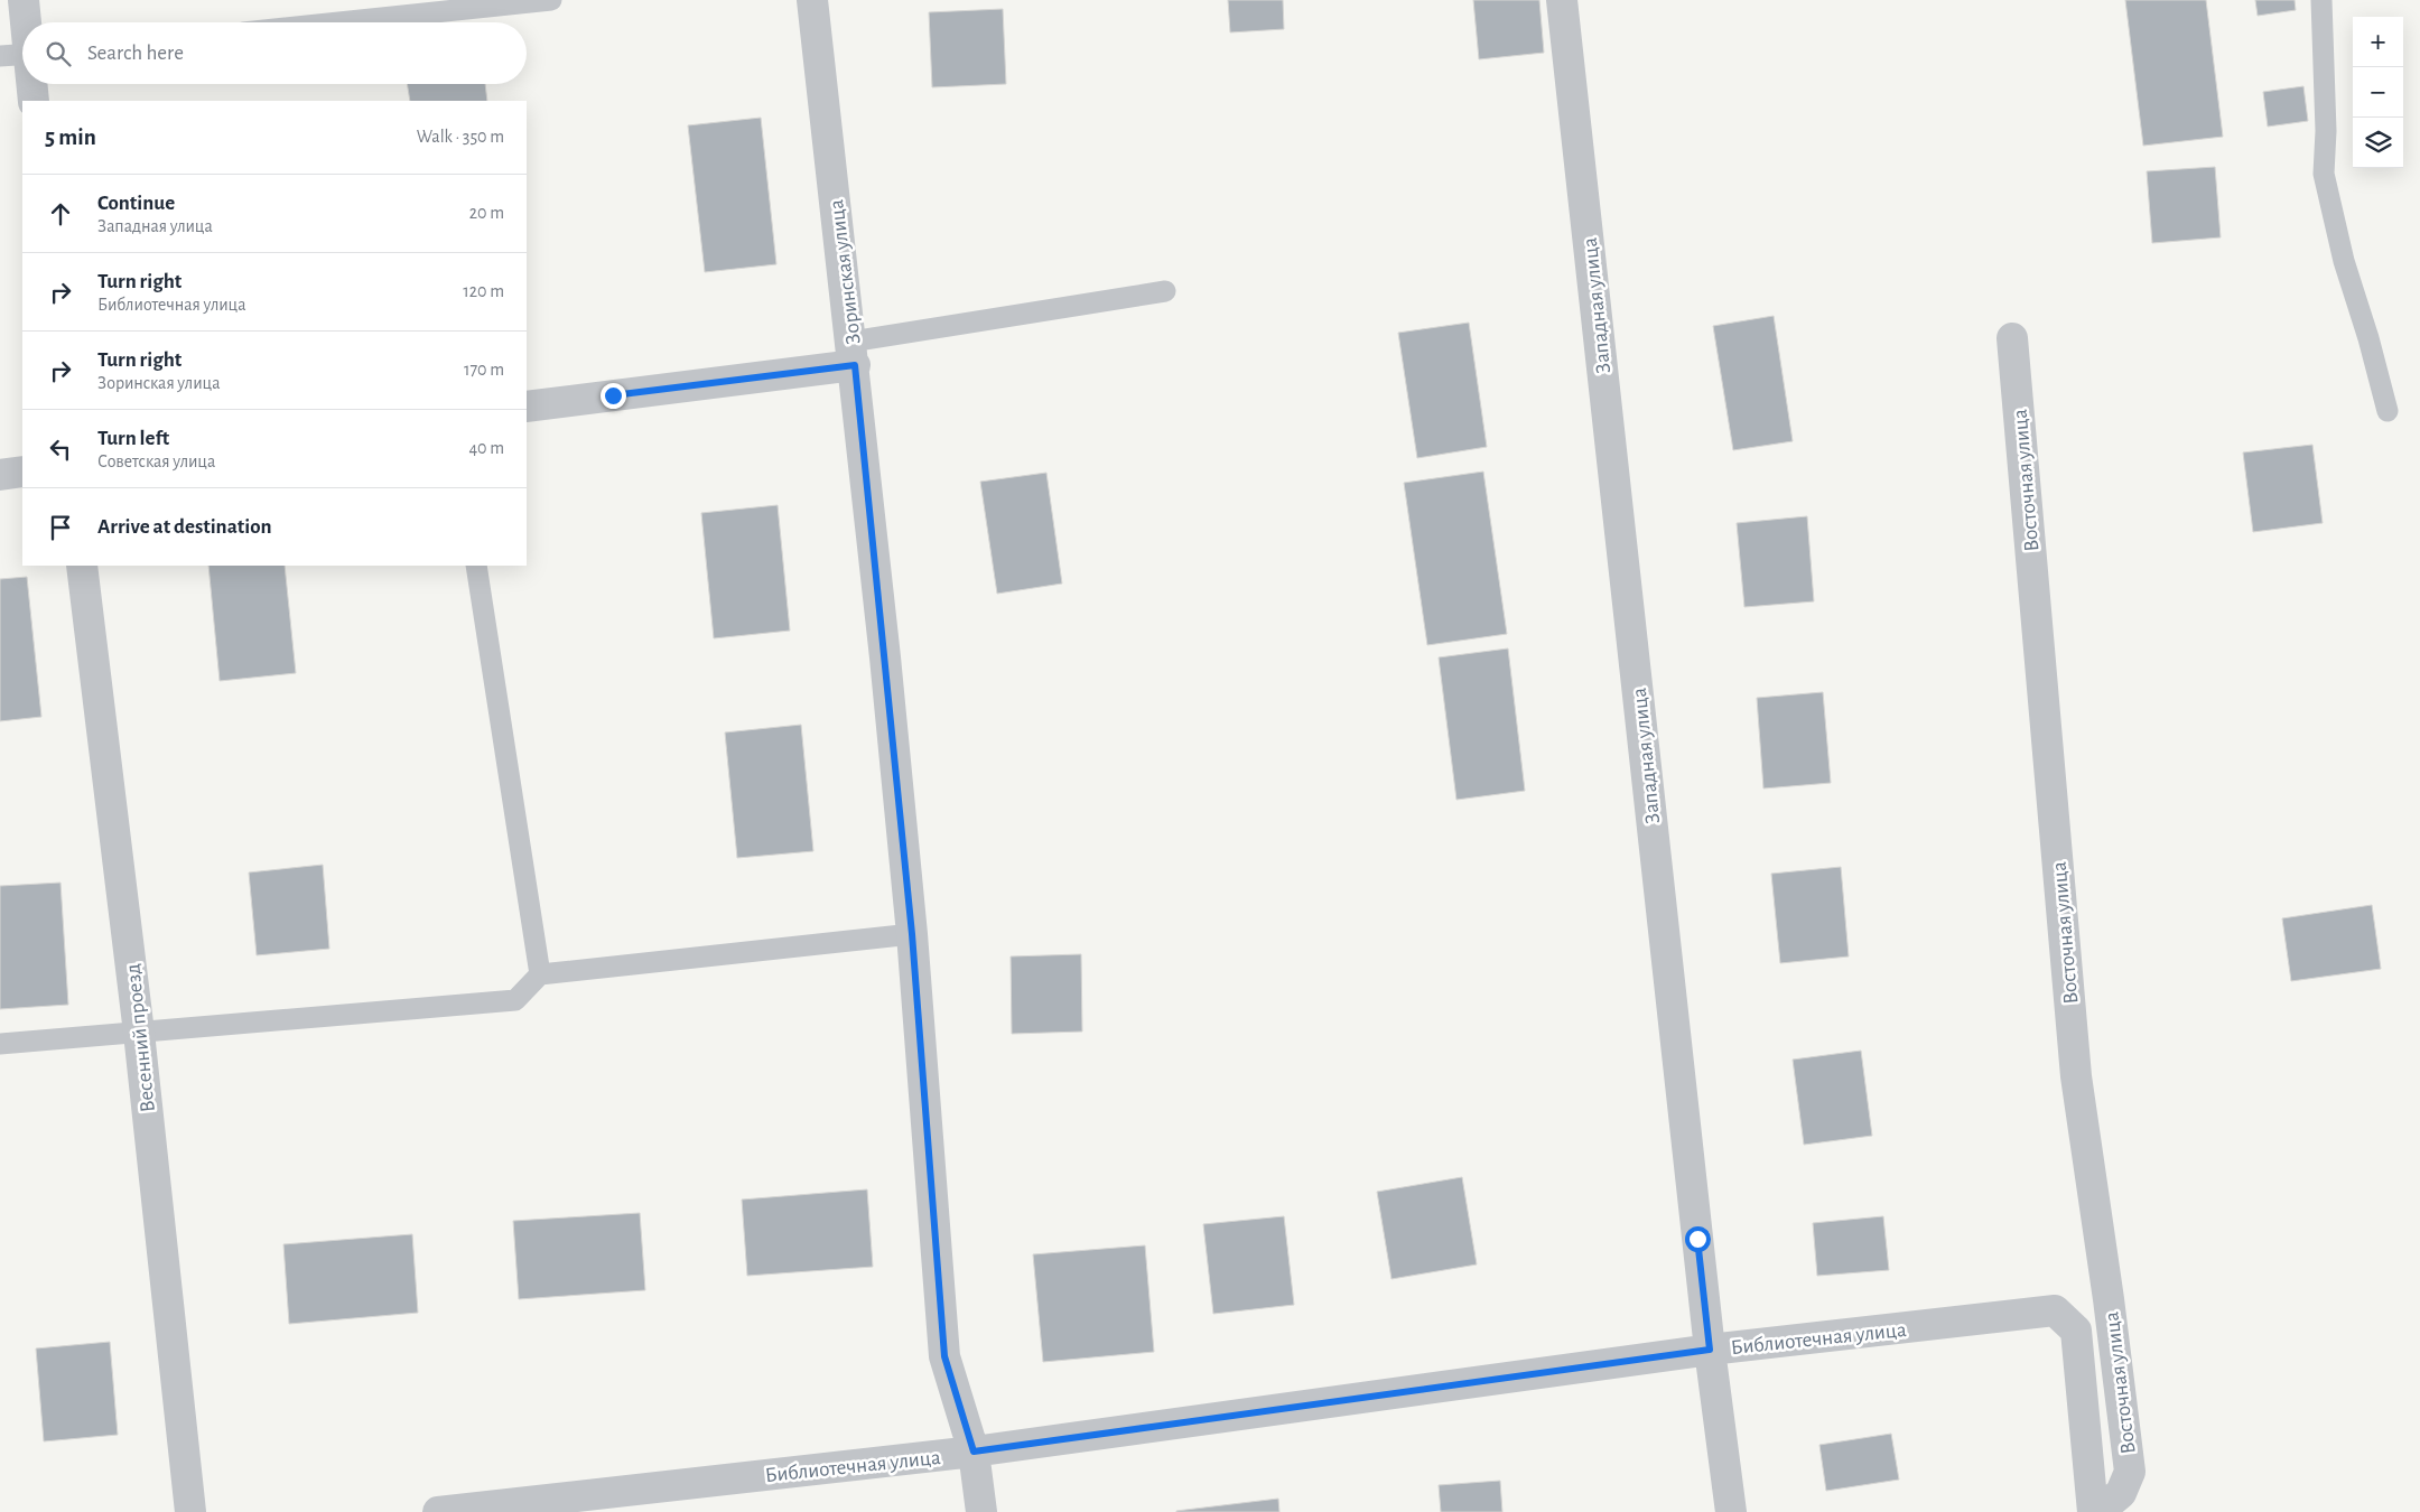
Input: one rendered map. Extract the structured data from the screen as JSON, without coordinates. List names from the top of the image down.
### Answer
{
  "streets": {
    "street": [
      "Зоринская улица",
      "Западная улица",
      "Восточная улица",
      "Весенний проезд",
      "Библиотечная улица"
    ]
  },
  "crossings": [
    ["Зоринская улица", "Библиотечная улица"],
    ["Западная улица", "Библиотечная улица"]
  ],
  "page": {
    "map_buttons": ["+", "−"],
    "search": "Search here",
    "heading": ["5 min", "Walk · 350 m"],
    "list": [
      ["Continue", "Западная улица", "20 m"],
      ["Turn right", "Библиотечная улица", "120 m"],
      ["Turn right", "Зоринская улица", "170 m"],
      ["Turn left", "Советская улица", "40 m"],
      "Arrive at destination"
    ]
  }
}
